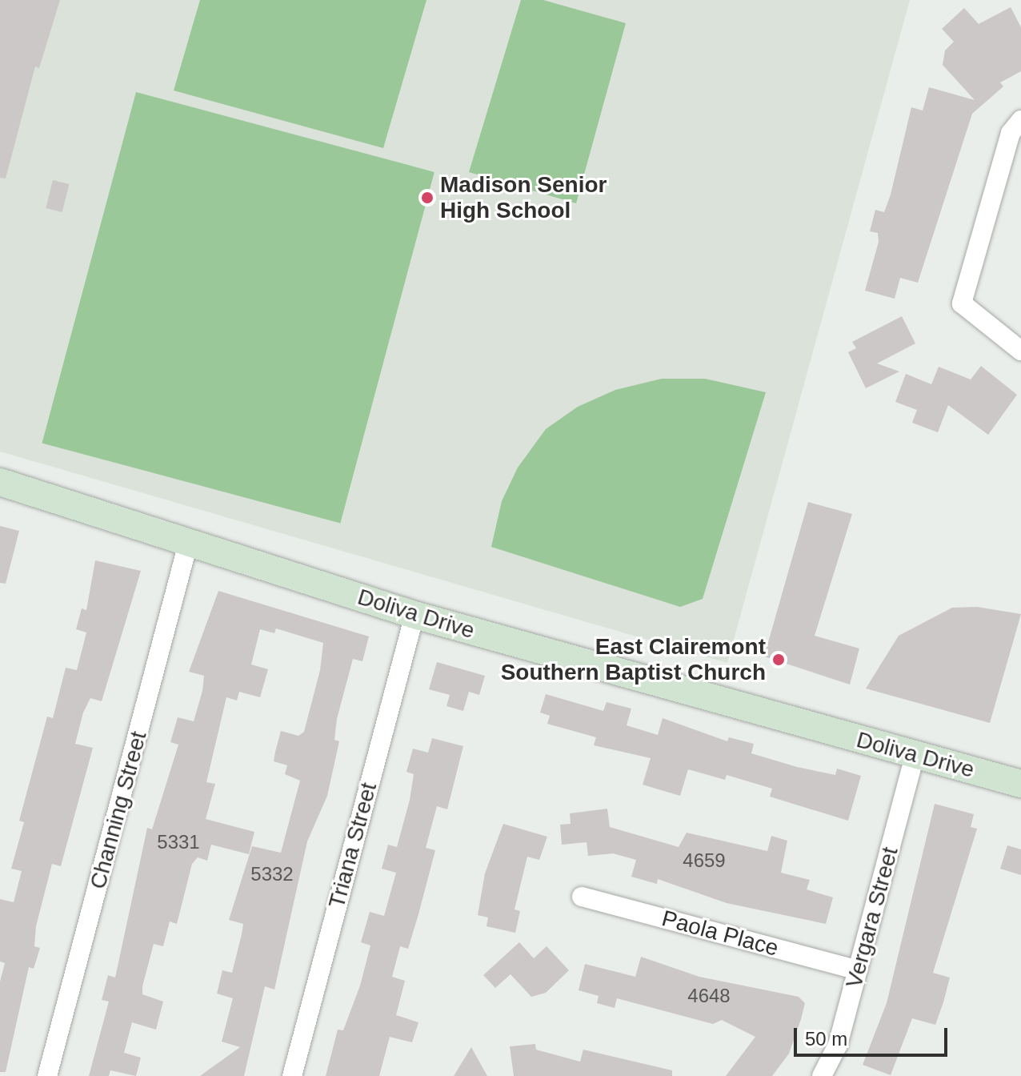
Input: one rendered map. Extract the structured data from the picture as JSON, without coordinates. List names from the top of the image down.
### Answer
{
  "streets": {
    "street": [
      "Doliva Drive",
      "Channing Street",
      "Triana Street",
      "Vergara Street",
      "Paola Place"
    ]
  },
  "crossings": [
    ["Doliva Drive", "Channing Street"],
    ["Doliva Drive", "Triana Street"],
    ["Doliva Drive", "Vergara Street"],
    ["Vergara Street", "Paola Place"]
  ],
  "places": ["Madison Senior High School", "East Clairemont Southern Baptist Church"],
  "house_numbers": [
    "5331",
    "4659",
    "5332",
    "4648"
  ],
  "scale_bar": "50 m"
}
